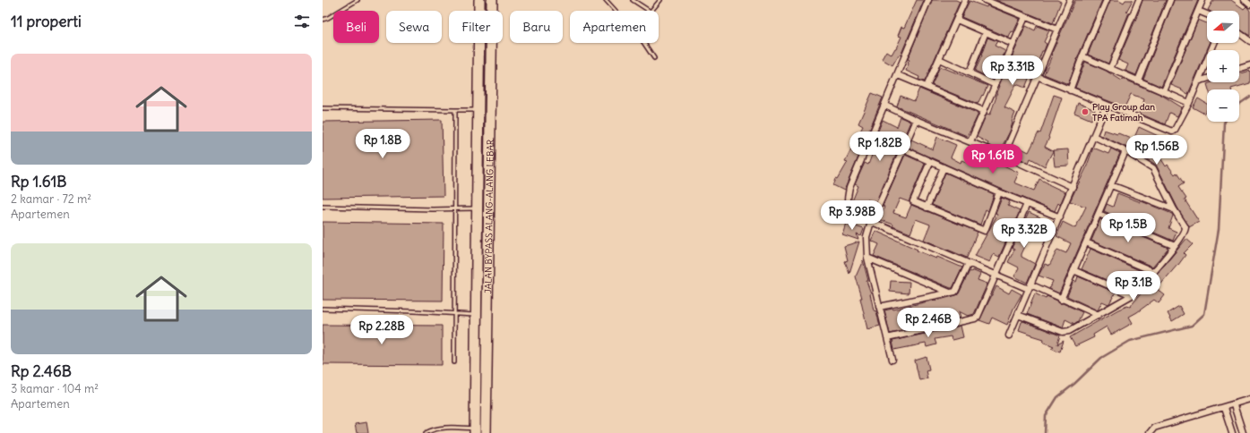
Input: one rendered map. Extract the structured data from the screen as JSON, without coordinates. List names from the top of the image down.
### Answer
{
  "streets": {
    "highway": ["JALAN BYPASS ALANG-ALANG LEBAR"]
  },
  "places": ["Play Group dan TPA Fatimah"],
  "north": "left",
  "page": {
    "heading": "11 properti",
    "map_buttons": ["+", "−"],
    "chip": [
      "Beli",
      "Sewa",
      "Filter",
      "Baru",
      "Apartemen"
    ],
    "list": [
      {
        "name": "Rp 1.61B",
        "note": "2 kamar · 72 m² · Apartemen"
      },
      {
        "name": "Rp 2.46B",
        "note": "3 kamar · 104 m² · Apartemen"
      }
    ],
    "price": [
      "Rp 3.31B",
      "Rp 1.8B",
      "Rp 1.82B",
      "Rp 1.56B",
      "Rp 1.61B",
      "Rp 3.98B",
      "Rp 1.5B",
      "Rp 3.32B",
      "Rp 3.1B",
      "Rp 2.46B",
      "Rp 2.28B"
    ]
  }
}
